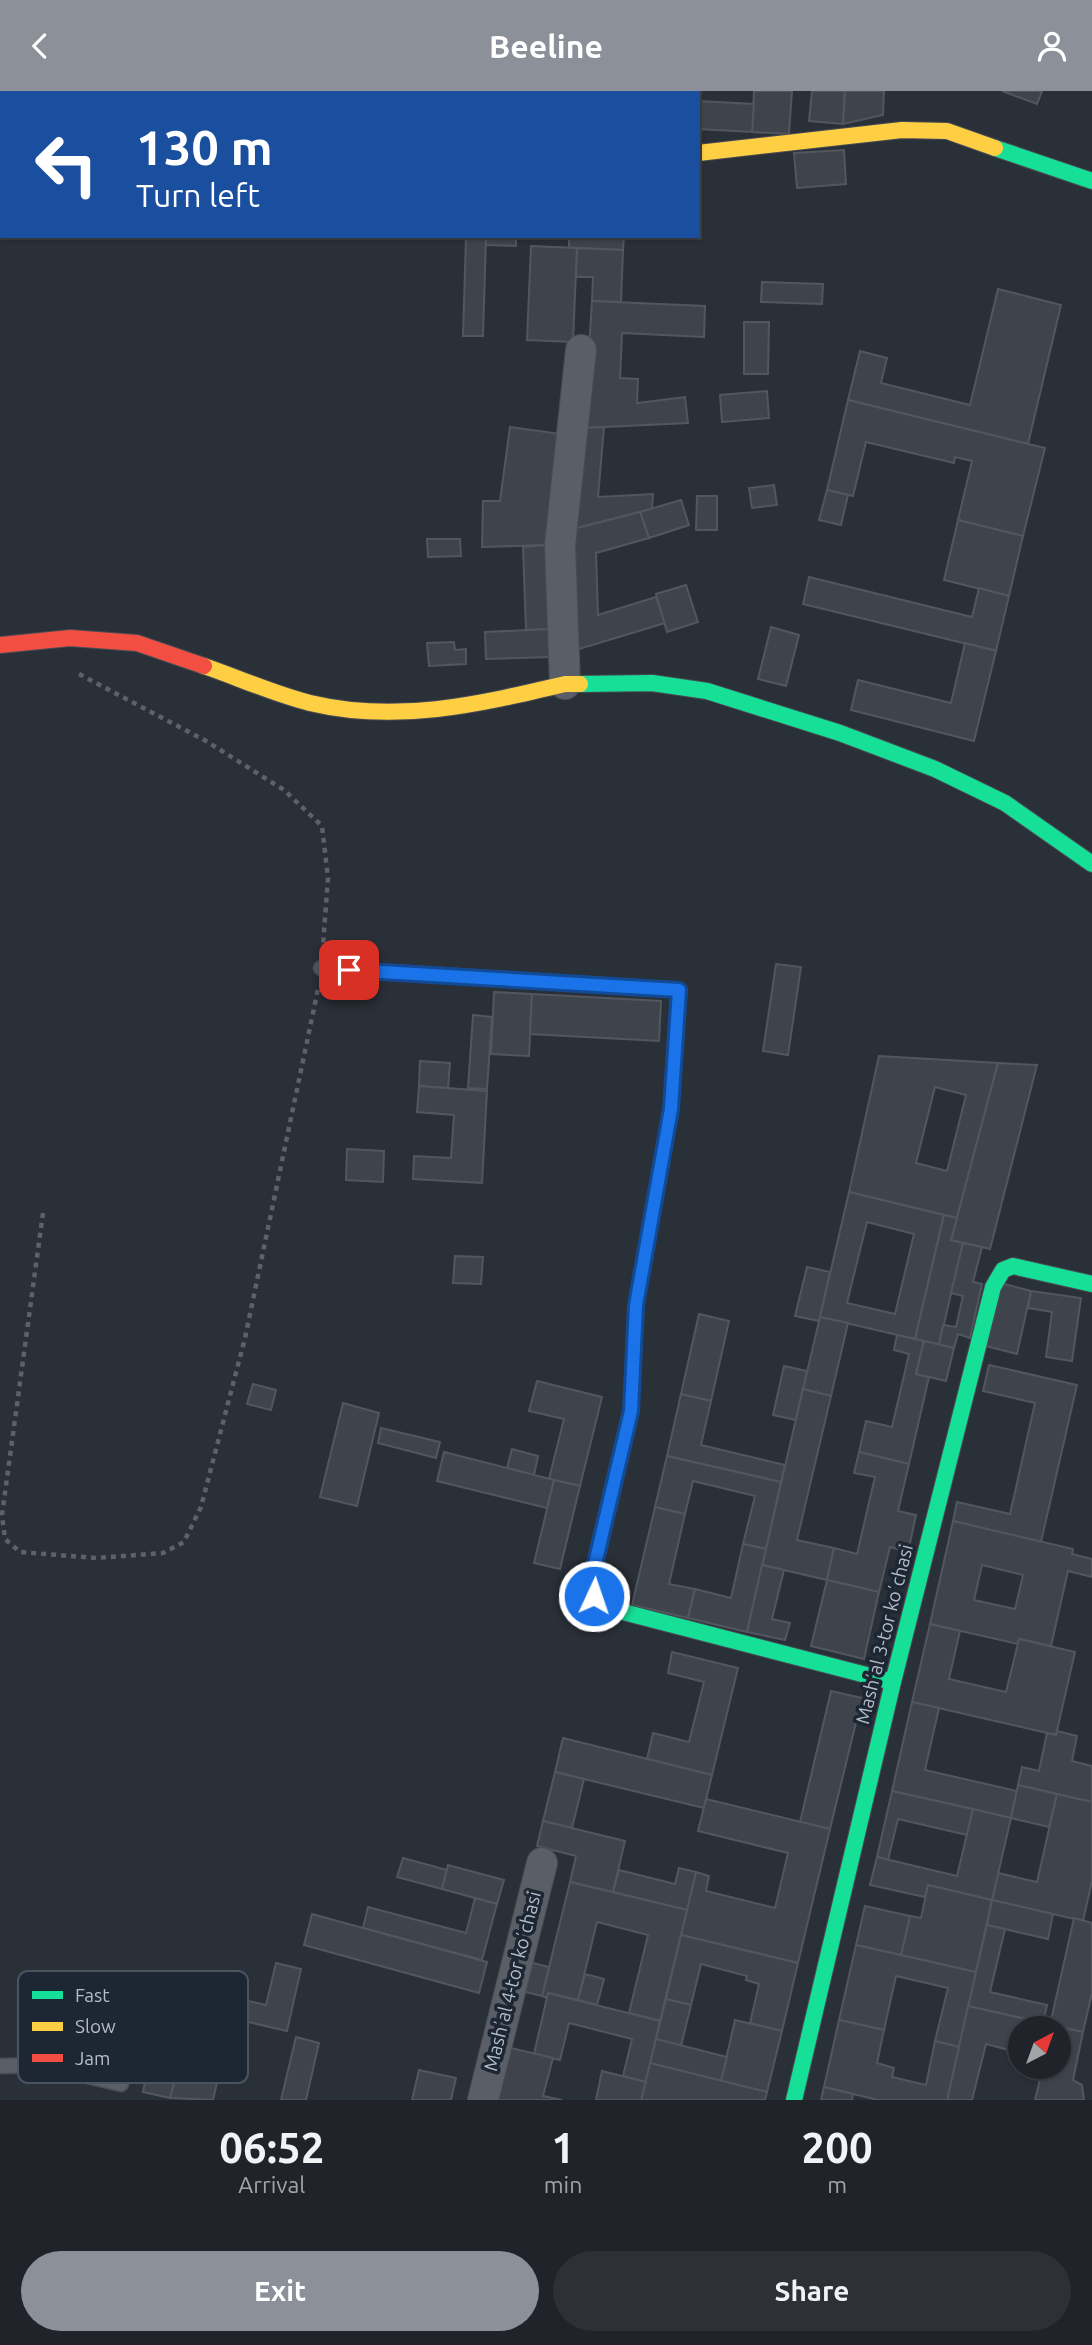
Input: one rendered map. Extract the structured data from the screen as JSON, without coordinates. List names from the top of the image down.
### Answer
{
  "streets": {
    "street": ["Mashʼal 3-tor koʼchasi", "Mashʼal 4-tor koʼchasi"]
  },
  "legend": ["Fast", "Slow", "Jam"],
  "north": "top right",
  "page": {
    "header": "Beeline",
    "turn": ["130 m", "Turn left"],
    "eta": [
      "06:52",
      "Arrival",
      "1",
      "min",
      "200",
      "m"
    ],
    "buttons": ["Exit", "Share"]
  }
}
